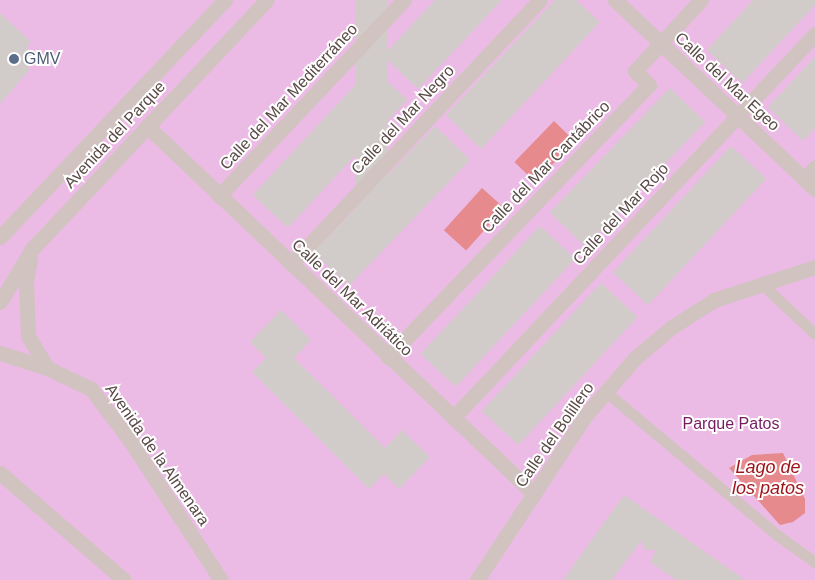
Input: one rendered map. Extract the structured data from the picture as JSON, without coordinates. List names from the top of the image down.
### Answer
{
  "streets": {
    "street": [
      "Calle del Mar Egeo",
      "Calle del Mar Mediterráneo",
      "Calle del Mar Negro",
      "Avenida del Parque",
      "Calle del Mar Cantábrico",
      "Calle del Mar Rojo",
      "Calle del Mar Adriático",
      "Calle del Bolillero",
      "Avenida de la Almenara"
    ]
  },
  "crossings": [
    ["Calle del Mar Egeo", "Calle del Mar Cantábrico"],
    ["Calle del Mar Egeo", "Calle del Mar Rojo"],
    ["Calle del Mar Mediterráneo", "Calle del Mar Adriático"],
    ["Calle del Mar Negro", "Calle del Mar Adriático"],
    ["Avenida del Parque", "Calle del Mar Adriático"],
    ["Calle del Mar Cantábrico", "Calle del Mar Adriático"],
    ["Calle del Mar Rojo", "Calle del Mar Adriático"],
    ["Calle del Mar Adriático", "Calle del Bolillero"]
  ],
  "water": ["Lago de los patos"],
  "parks": ["Parque Patos"],
  "places": ["GMV"]
}
